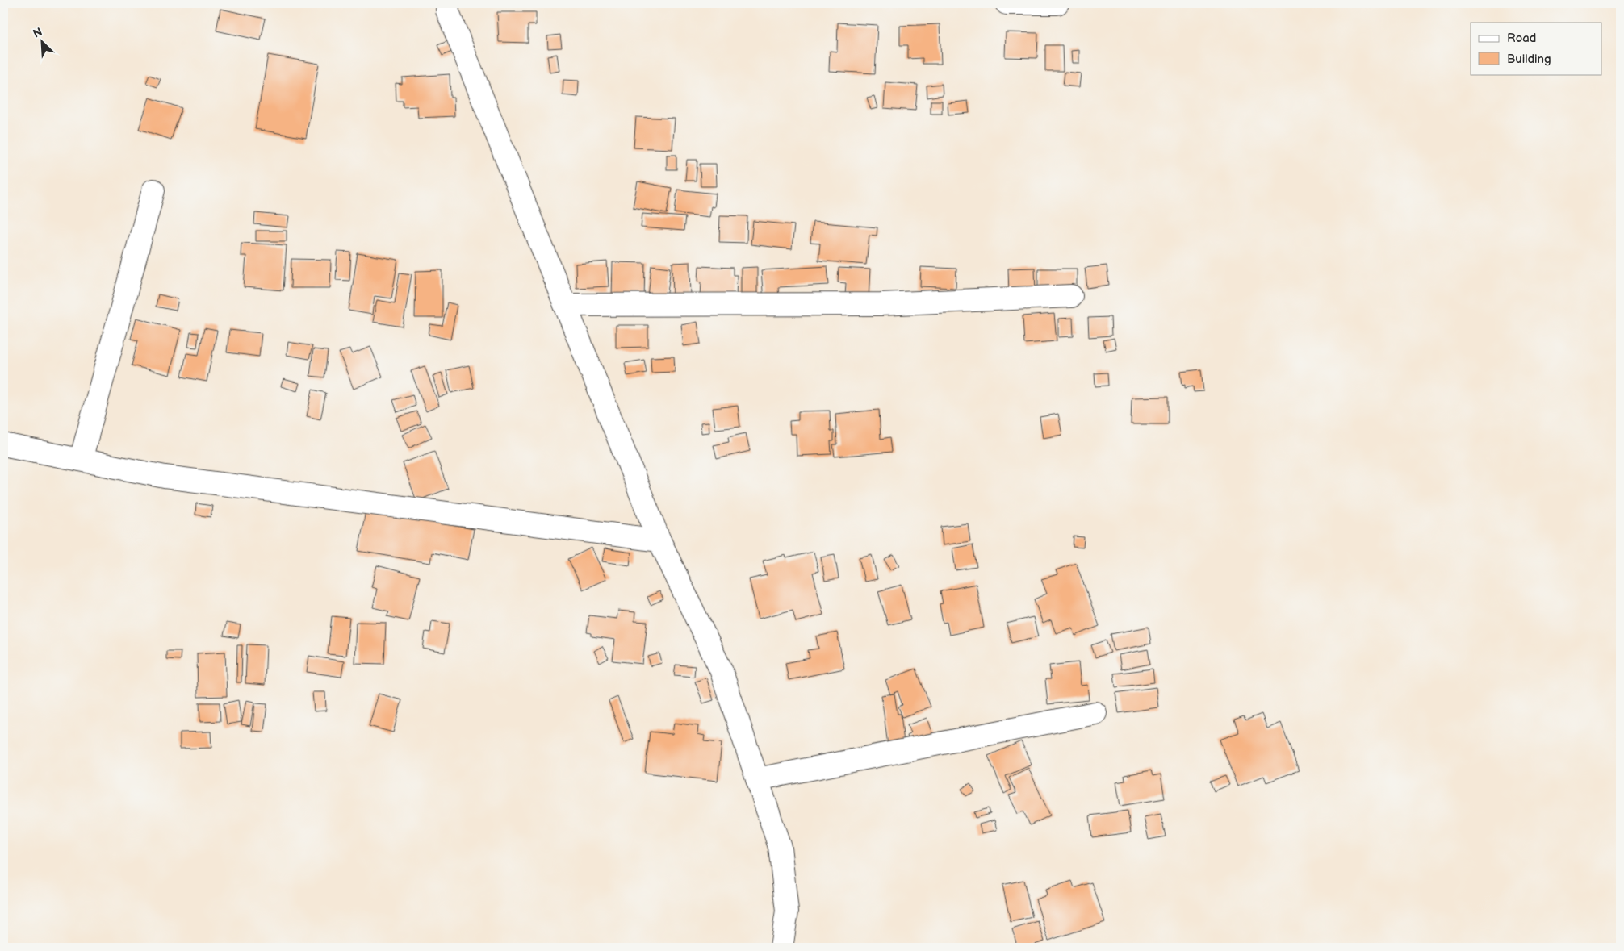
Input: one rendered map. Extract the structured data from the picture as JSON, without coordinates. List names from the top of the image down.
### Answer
{
  "legend": ["Road", "Building"],
  "north": "top left"
}
